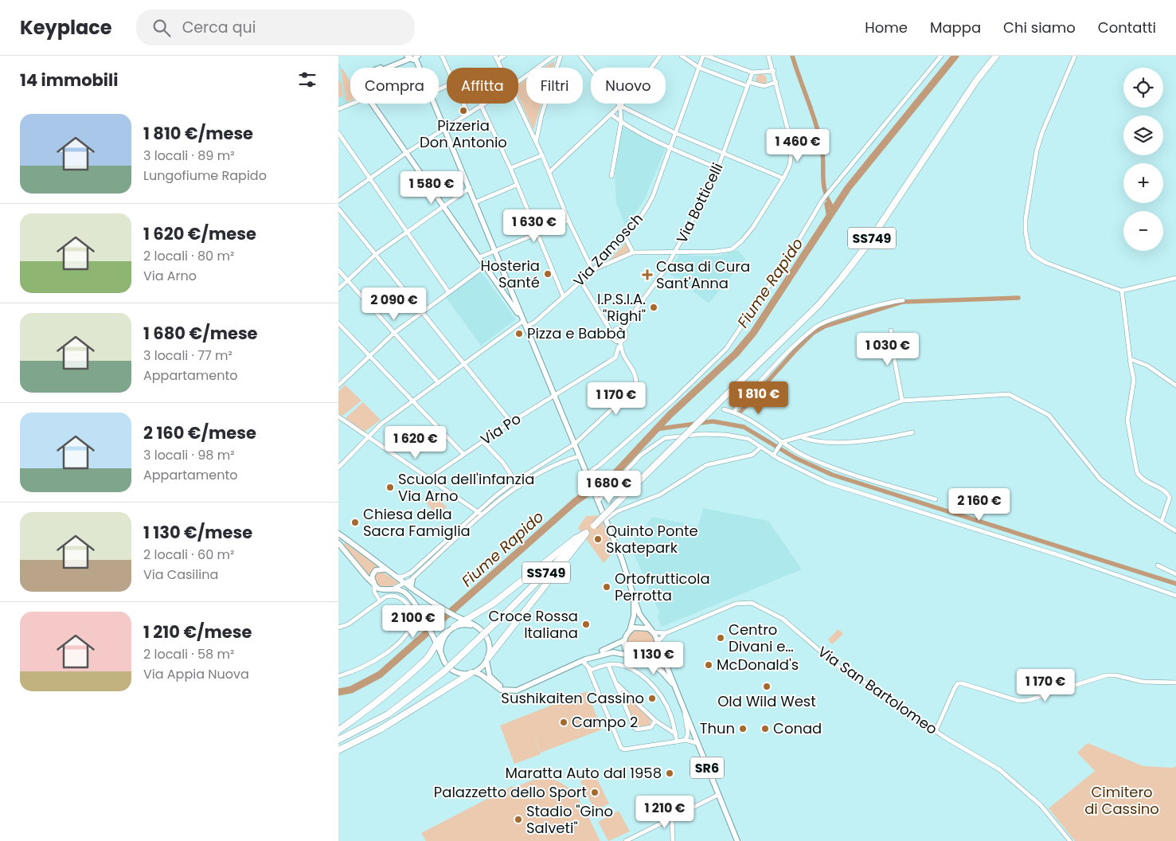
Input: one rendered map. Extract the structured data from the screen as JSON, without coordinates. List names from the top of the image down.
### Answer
{
  "streets": {
    "highway": ["SS749"],
    "main road": ["SR6"],
    "street": [
      "Via Botticelli",
      "Via Zamosch",
      "Via Po",
      "Via San Bartolomeo"
    ]
  },
  "water": ["Fiume Rapido"],
  "parks": ["Cimitero di Cassino"],
  "places": {
    "other": [
      "Pizzeria Don Antonio",
      "Hosteria Santé",
      "I.P.S.I.A. \"Righi\"",
      "Pizza e Babbà",
      "Scuola dell'infanzia Via Arno",
      "Chiesa della Sacra Famiglia",
      "Quinto Ponte Skatepark",
      "Ortofrutticola Perrotta",
      "Croce Rossa Italiana",
      "Centro Divani e…",
      "McDonald's",
      "Old Wild West",
      "Sushikaiten Cassino",
      "Campo 2",
      "Thun",
      "Conad",
      "Maratta Auto dal 1958",
      "Palazzetto dello Sport",
      "Stadio \"Gino Salveti\""
    ],
    "health": ["Casa di Cura Sant'Anna"]
  },
  "page": {
    "header": "Keyplace",
    "search": "Cerca qui",
    "nav": [
      "Home",
      "Mappa",
      "Chi siamo",
      "Contatti"
    ],
    "heading": "14 immobili",
    "map_buttons": ["+", "−"],
    "chip": [
      "Compra",
      "Affitta",
      "Filtri",
      "Nuovo"
    ],
    "list": [
      {
        "name": "1 810 €/mese",
        "note": "3 locali · 89 m² · Lungofiume Rapido"
      },
      {
        "name": "1 620 €/mese",
        "note": "2 locali · 80 m² · Via Arno"
      },
      {
        "name": "1 680 €/mese",
        "note": "3 locali · 77 m² · Appartamento"
      },
      {
        "name": "2 160 €/mese",
        "note": "3 locali · 98 m² · Appartamento"
      },
      {
        "name": "1 130 €/mese",
        "note": "2 locali · 60 m² · Via Casilina"
      },
      {
        "name": "1 210 €/mese",
        "note": "2 locali · 58 m² · Via Appia Nuova"
      }
    ],
    "price": [
      "1 460 €",
      "1 580 €",
      "1 630 €",
      "2 090 €",
      "1 030 €",
      "1 810 €",
      "1 170 €",
      "1 620 €",
      "1 680 €",
      "2 160 €",
      "2 100 €",
      "1 130 €",
      "1 170 €",
      "1 210 €"
    ]
  }
}
